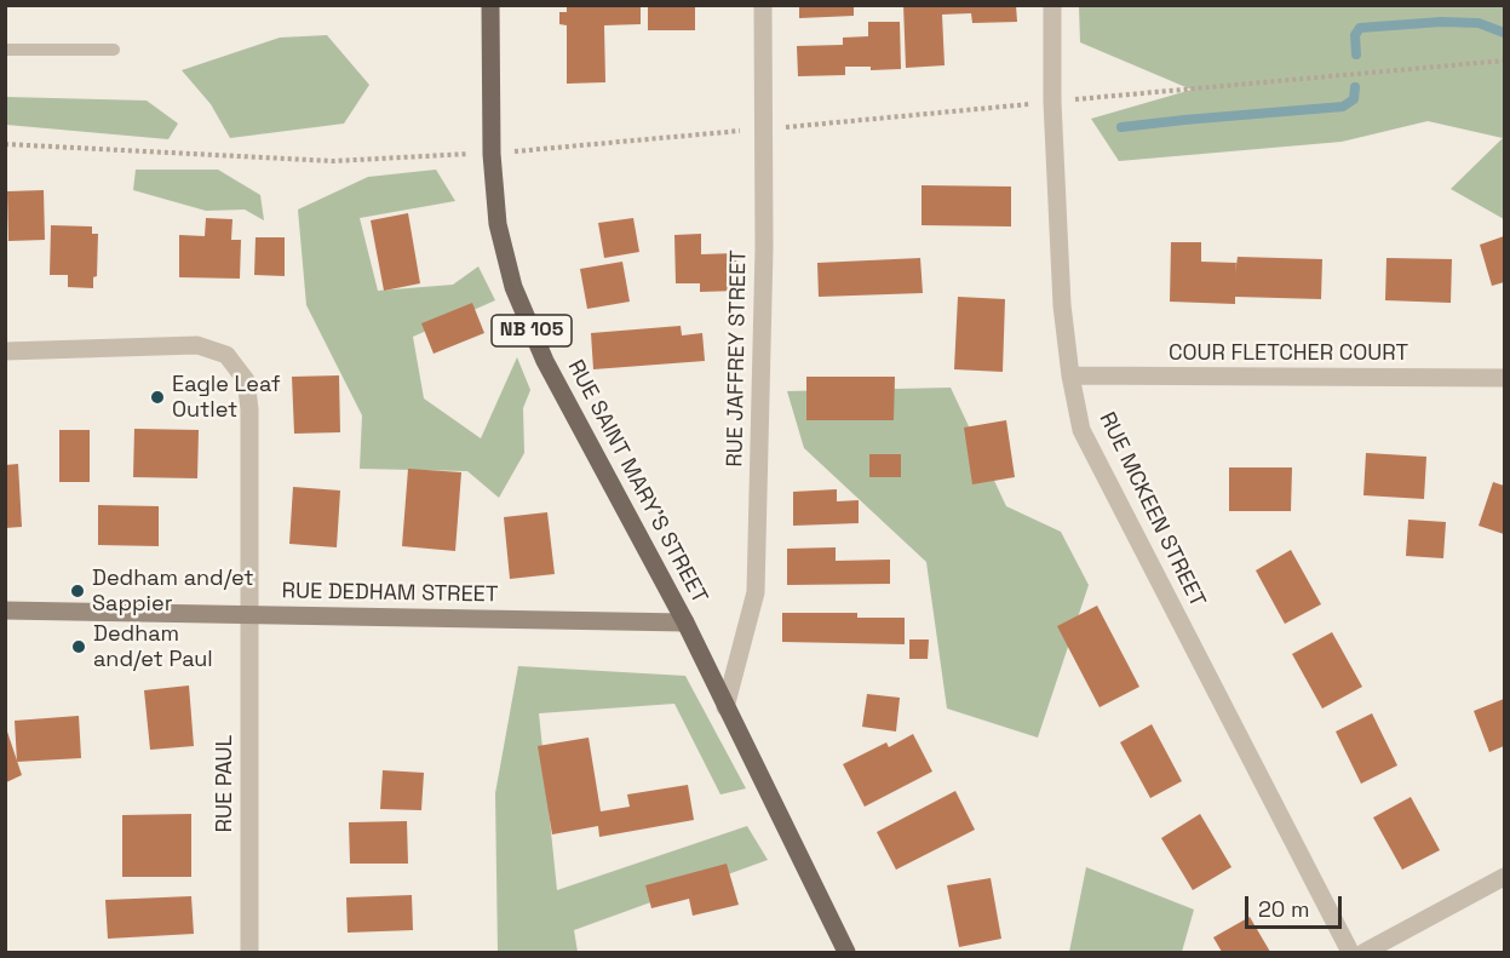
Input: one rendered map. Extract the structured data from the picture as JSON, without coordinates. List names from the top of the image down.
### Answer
{
  "streets": {
    "main road": ["NB 105", "RUE SAINT MARY'S STREET"],
    "street": [
      "COUR FLETCHER COURT",
      "RUE JAFFREY STREET",
      "RUE MCKEEN STREET",
      "RUE DEDHAM STREET",
      "RUE PAUL"
    ]
  },
  "crossings": [
    ["COUR FLETCHER COURT", "RUE MCKEEN STREET"],
    ["RUE JAFFREY STREET", "RUE SAINT MARY'S STREET"],
    ["RUE SAINT MARY'S STREET", "RUE DEDHAM STREET"],
    ["RUE DEDHAM STREET", "RUE PAUL"]
  ],
  "places": ["Eagle Leaf Outlet", "Dedham and/et Sappier", "Dedham and/et Paul"],
  "scale_bar": "20 m"
}
